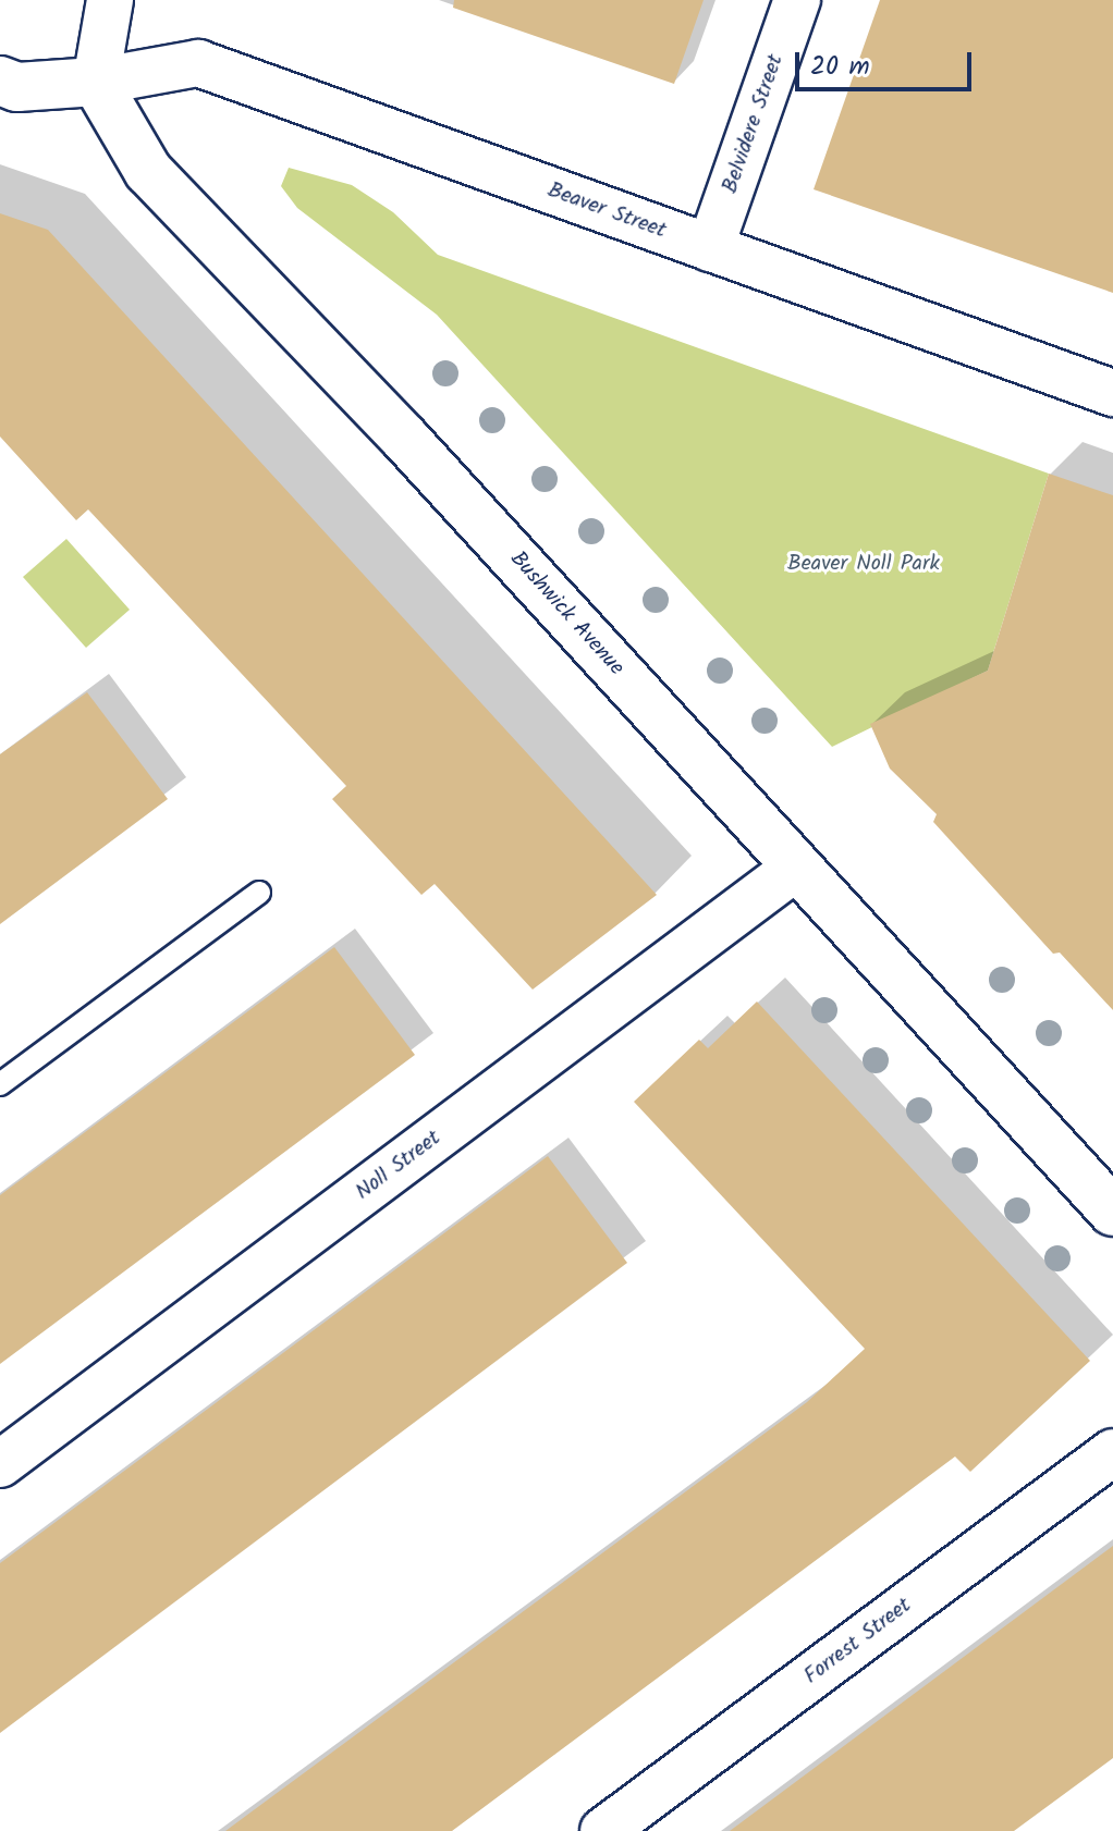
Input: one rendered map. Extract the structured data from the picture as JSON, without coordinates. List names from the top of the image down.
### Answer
{
  "streets": {
    "main road": ["Bushwick Avenue"],
    "street": [
      "Belvidere Street",
      "Beaver Street",
      "Noll Street",
      "Forrest Street"
    ]
  },
  "crossings": [
    ["Belvidere Street", "Beaver Street"],
    ["Beaver Street", "Bushwick Avenue"],
    ["Bushwick Avenue", "Noll Street"]
  ],
  "parks": ["Beaver Noll Park"],
  "scale_bar": "20 m"
}
